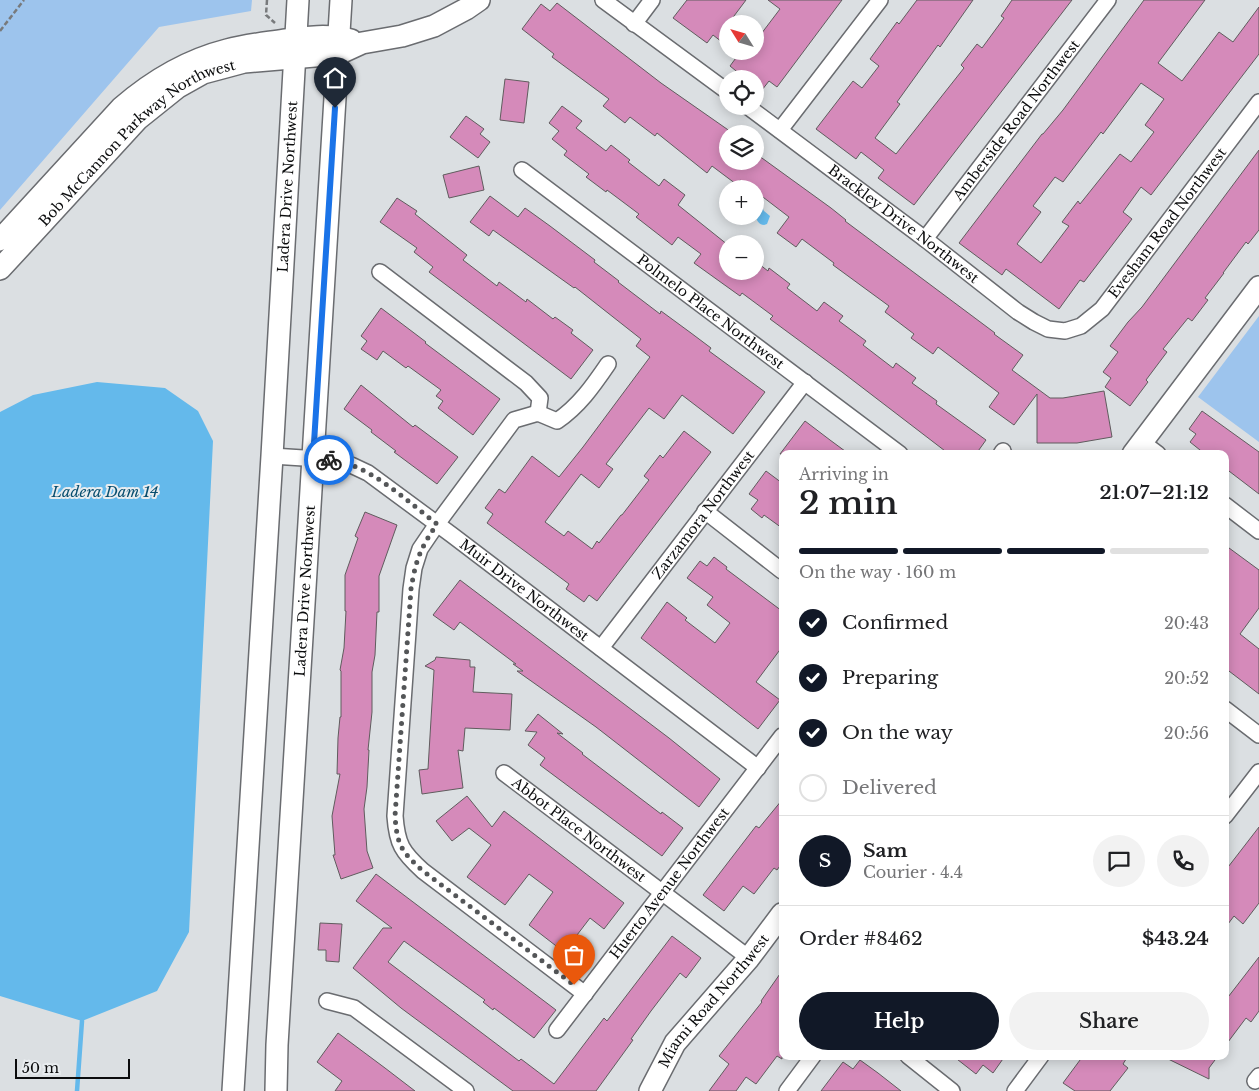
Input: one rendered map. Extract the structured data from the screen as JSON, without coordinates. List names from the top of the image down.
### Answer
{
  "streets": {
    "main road": ["Bob McCannon Parkway Northwest", "Ladera Drive Northwest", "Miami Road Northwest"],
    "street": [
      "Amberside Road Northwest",
      "Evesham Road Northwest",
      "Brackley Drive Northwest",
      "Polmelo Place Northwest",
      "Zarzamora Northwest",
      "Muir Drive Northwest",
      "Abbot Place Northwest",
      "Huerto Avenue Northwest"
    ]
  },
  "crossings": [
    ["Amberside Road Northwest", "Brackley Drive Northwest"],
    ["Bob McCannon Parkway Northwest", "Ladera Drive Northwest"],
    ["Ladera Drive Northwest", "Muir Drive Northwest"],
    ["Evesham Road Northwest", "Brackley Drive Northwest"],
    ["Polmelo Place Northwest", "Zarzamora Northwest"],
    ["Zarzamora Northwest", "Muir Drive Northwest"],
    ["Muir Drive Northwest", "Huerto Avenue Northwest"],
    ["Abbot Place Northwest", "Huerto Avenue Northwest"],
    ["Abbot Place Northwest", "Miami Road Northwest"]
  ],
  "water": ["Ladera Dam 14"],
  "scale_bar": "50 m",
  "north": "top left",
  "page": {
    "map_buttons": ["+", "−"],
    "heading": ["2 min", "Arriving in", "21:07–21:12"],
    "panel": [
      "Sam",
      "Courier · 4.4",
      "Order #8462",
      "$43.24"
    ],
    "bar": "On the way · 160 m",
    "list": [
      ["Confirmed", "20:43"],
      ["Preparing", "20:52"],
      ["On the way", "20:56"],
      "Delivered"
    ],
    "round": "S",
    "buttons": ["Help", "Share"],
    "scale": "50 m"
  }
}
